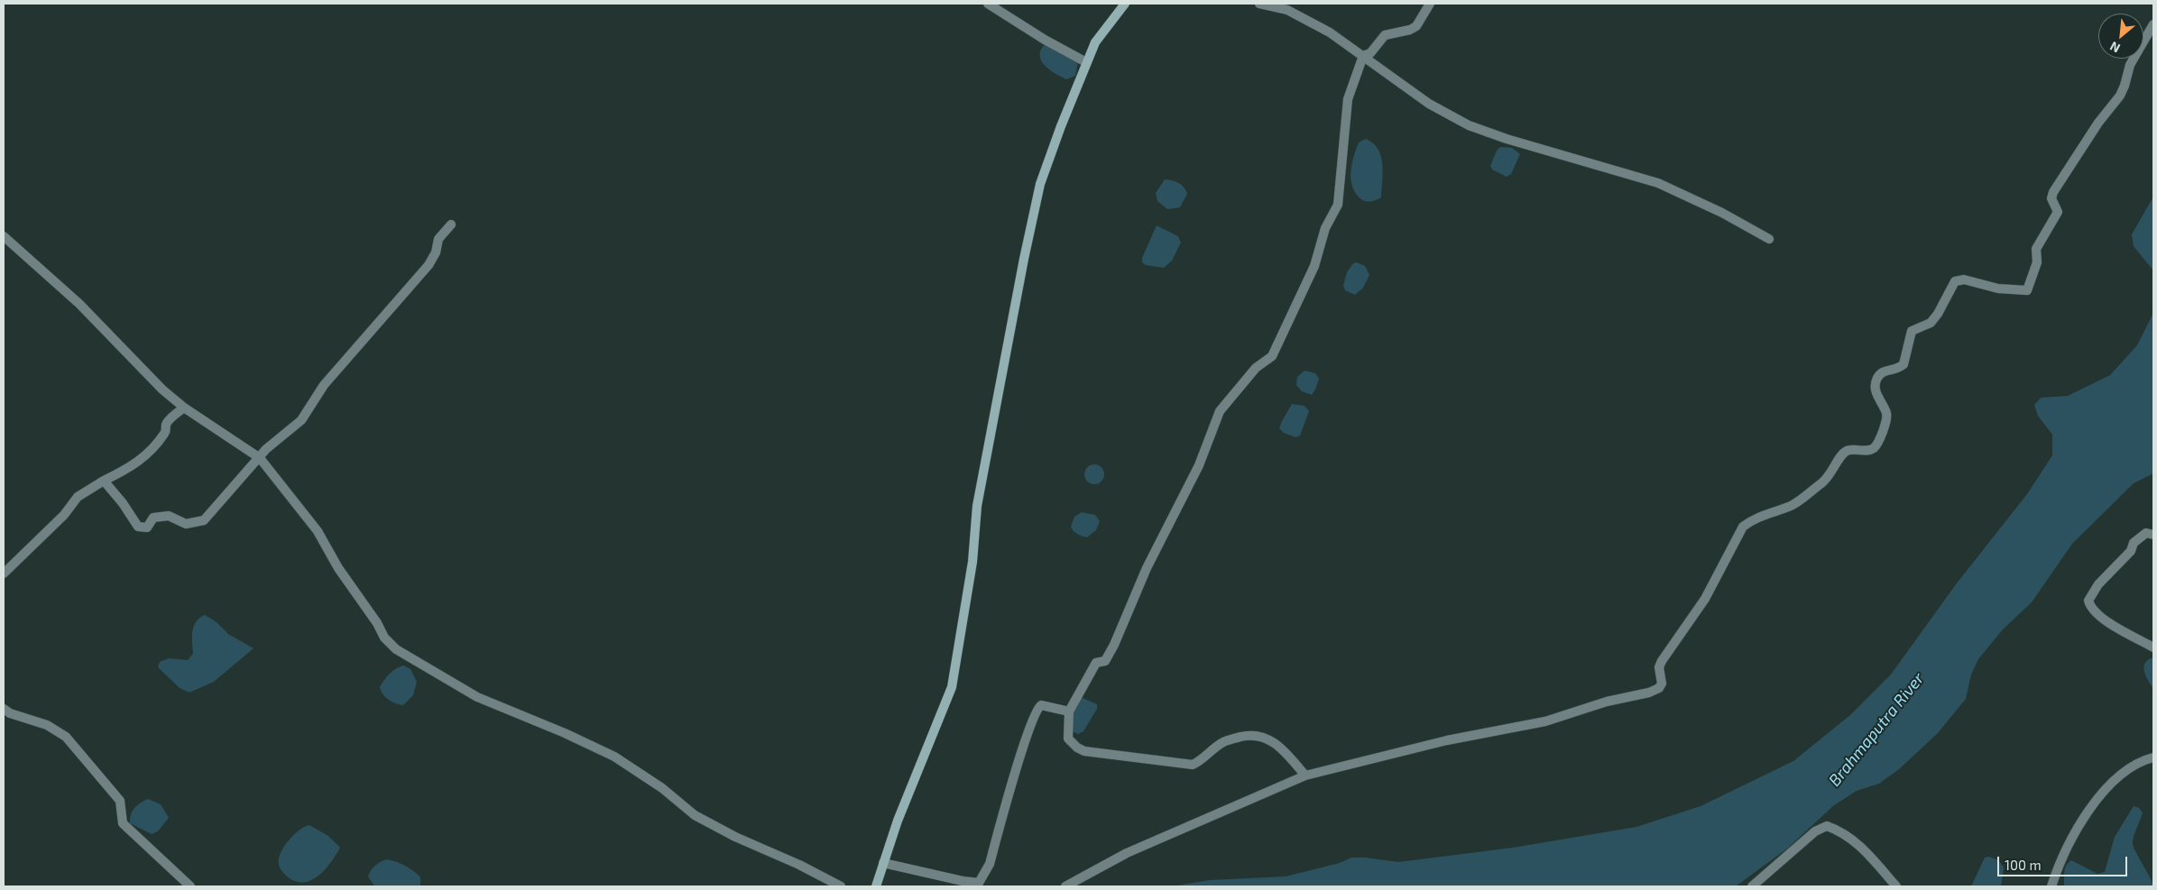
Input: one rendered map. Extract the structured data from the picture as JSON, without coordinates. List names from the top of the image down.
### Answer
{
  "water": ["Brahmaputra River"],
  "scale_bar": "100 m",
  "north": "bottom left"
}
